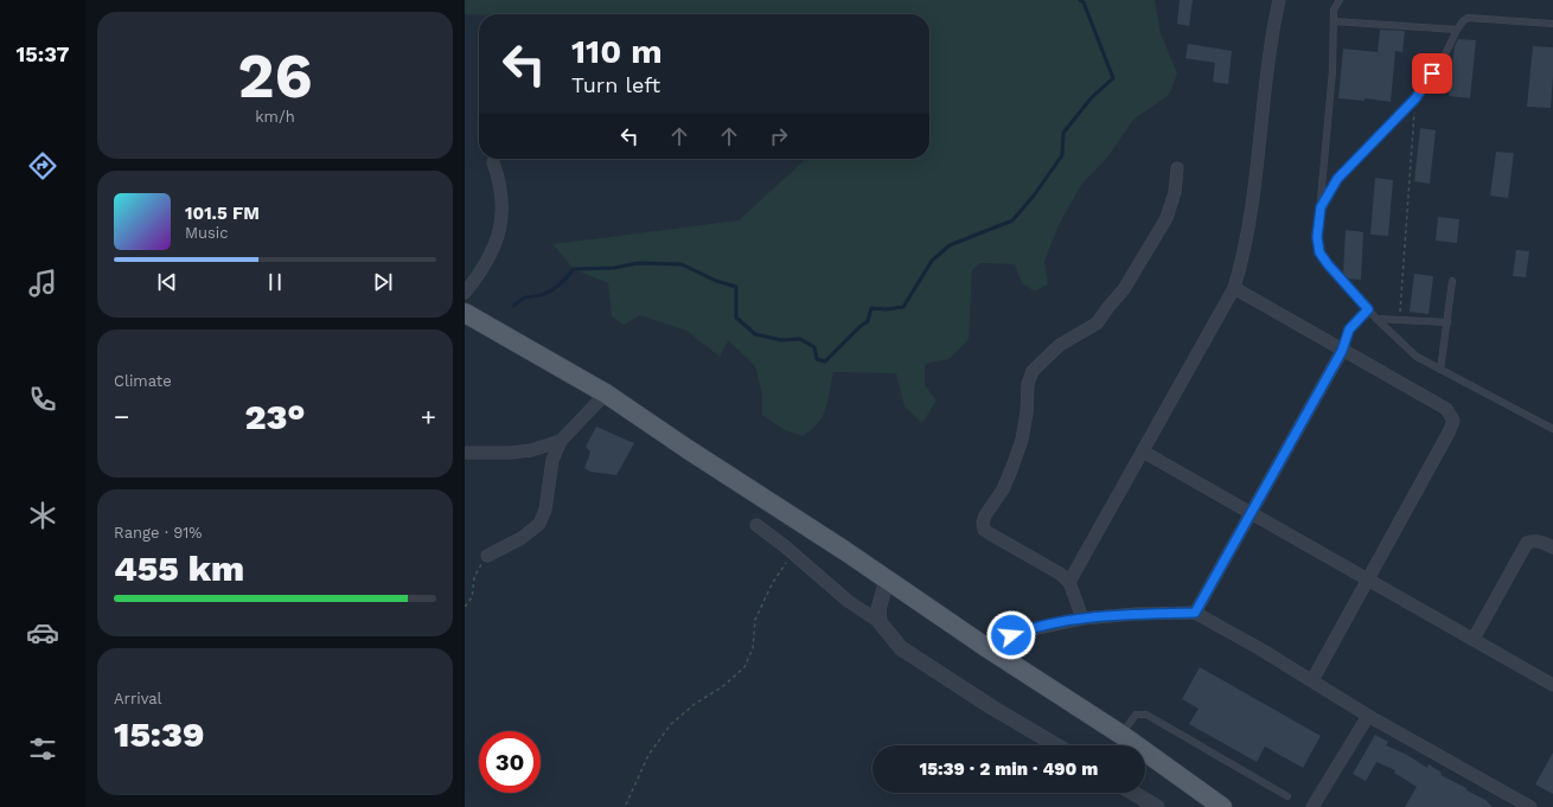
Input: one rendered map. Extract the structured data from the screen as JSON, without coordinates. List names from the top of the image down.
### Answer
{
  "page": {
    "tabs": "15:37",
    "tile": [
      ["26", "km/h"],
      "Climate",
      ["Range · 91%", "455 km"],
      ["Arrival", "15:39"]
    ],
    "turn": ["110 m", "Turn left"],
    "song": ["101.5 FM", "Music"],
    "heat": ["−", "23°", "+"],
    "limit": "30",
    "trip": "15:39 · 2 min · 490 m"
  }
}
